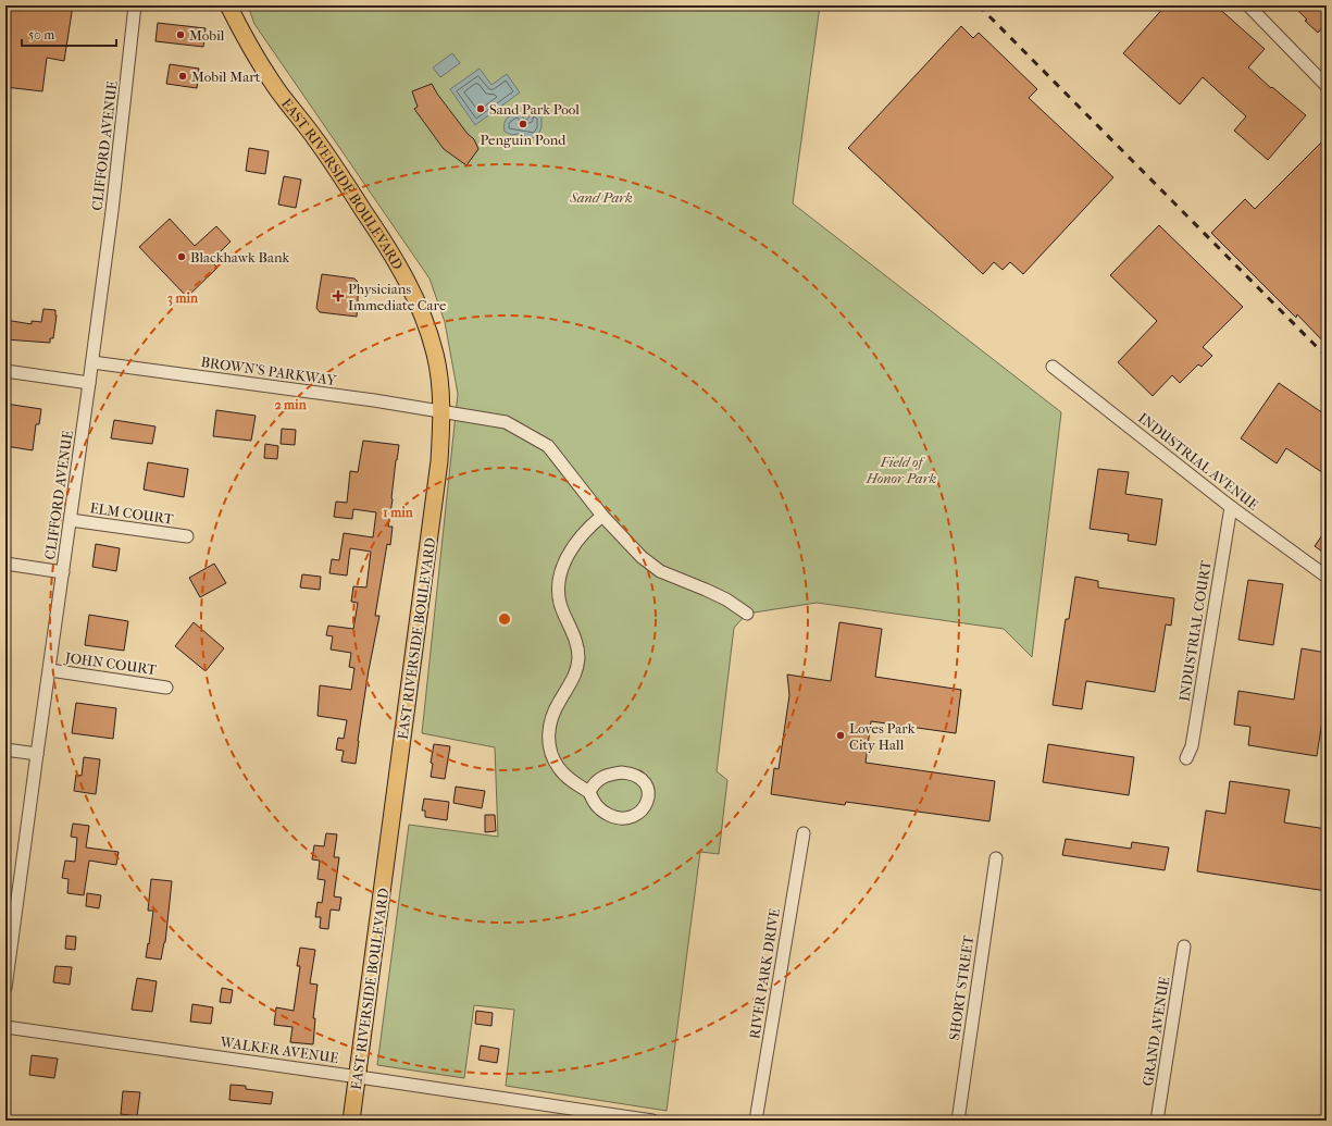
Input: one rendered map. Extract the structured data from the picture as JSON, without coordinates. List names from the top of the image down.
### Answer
{
  "streets": {
    "main road": ["EAST RIVERSIDE BOULEVARD"],
    "street": [
      "CLIFFORD AVENUE",
      "BROWN'S PARKWAY",
      "INDUSTRIAL AVENUE",
      "ELM COURT",
      "INDUSTRIAL COURT",
      "JOHN COURT",
      "RIVER PARK DRIVE",
      "SHORT STREET",
      "GRAND AVENUE",
      "WALKER AVENUE"
    ]
  },
  "crossings": [
    ["CLIFFORD AVENUE", "BROWN'S PARKWAY"],
    ["CLIFFORD AVENUE", "ELM COURT"],
    ["CLIFFORD AVENUE", "JOHN COURT"],
    ["EAST RIVERSIDE BOULEVARD", "BROWN'S PARKWAY"],
    ["EAST RIVERSIDE BOULEVARD", "WALKER AVENUE"],
    ["INDUSTRIAL AVENUE", "INDUSTRIAL COURT"]
  ],
  "parks": ["Sand Park", "Field of Honor Park"],
  "places": {
    "other": [
      "Mobil",
      "Mobil Mart",
      "Sand Park Pool",
      "Penguin Pond",
      "Blackhawk Bank",
      "Loves Park City Hall"
    ],
    "health": ["Physicians Immediate Care"]
  },
  "scale_bar": "50 m",
  "rings": ["3 min", "2 min", "1 min"]
}
